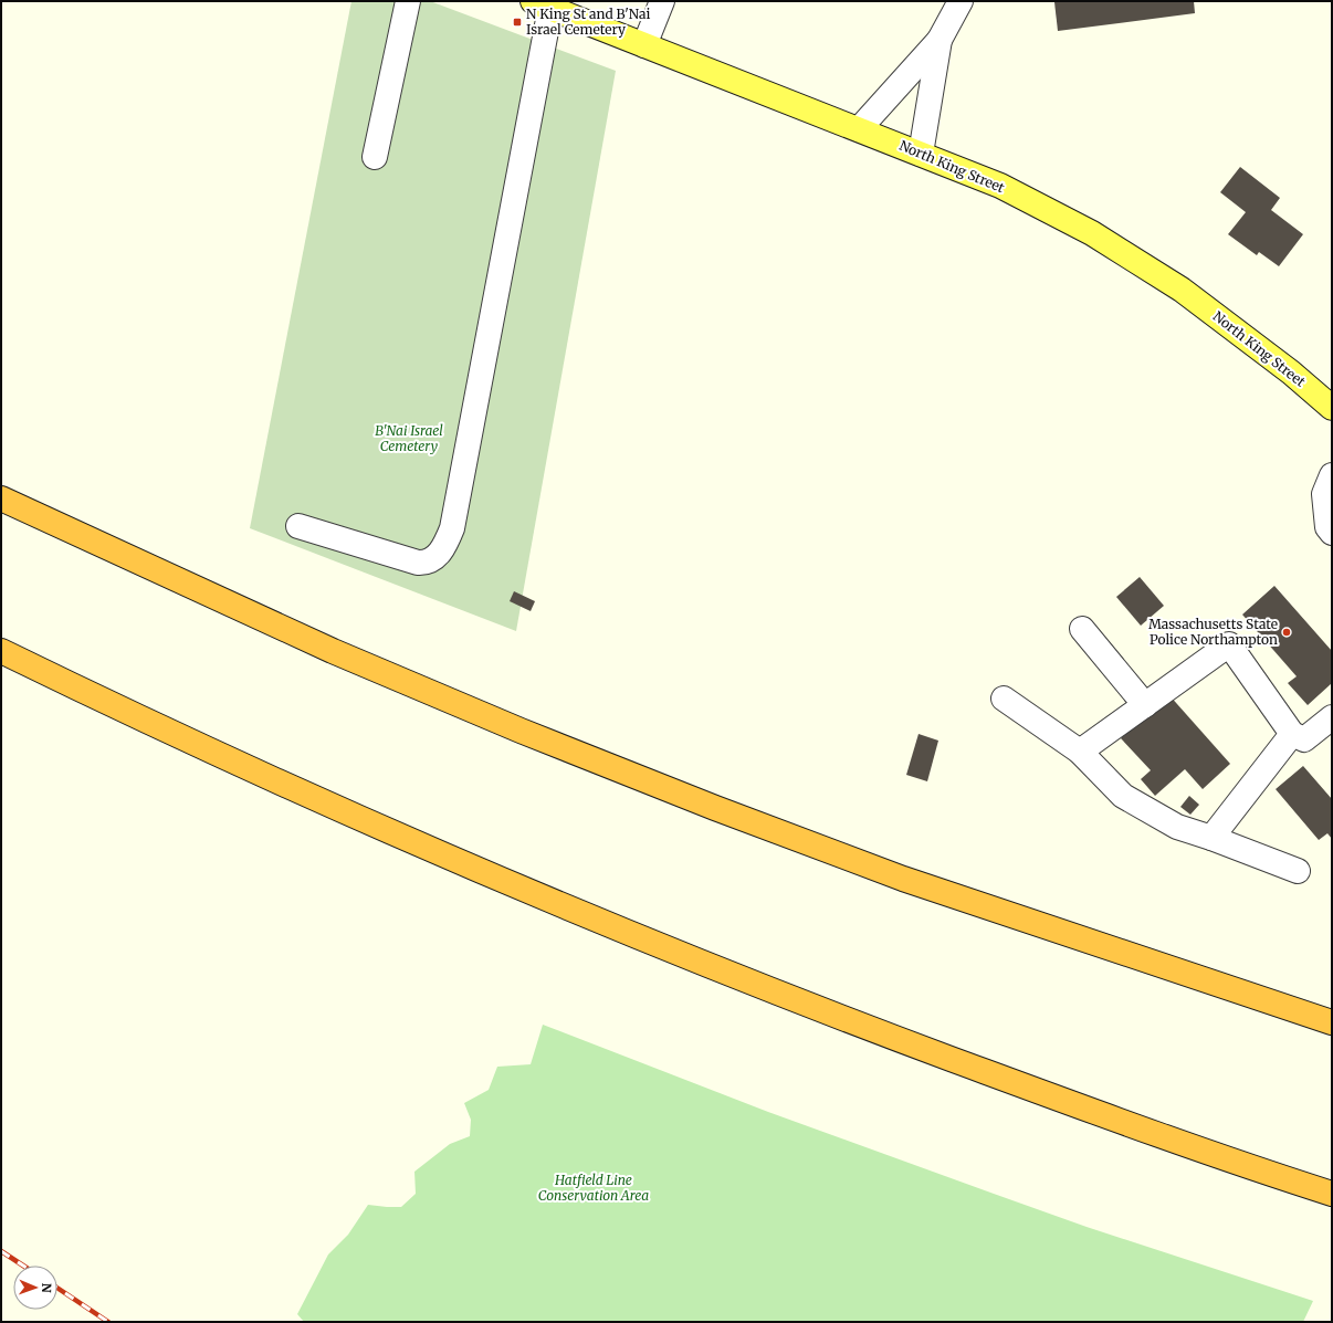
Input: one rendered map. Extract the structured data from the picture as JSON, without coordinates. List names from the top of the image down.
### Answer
{
  "streets": {
    "main road": ["North King Street"]
  },
  "parks": ["B'Nai Israel Cemetery", "Hatfield Line Conservation Area"],
  "places": {
    "transit": ["N King St and B'Nai Israel Cemetery"],
    "other": ["Massachusetts State Police Northampton"]
  },
  "north": "right"
}
